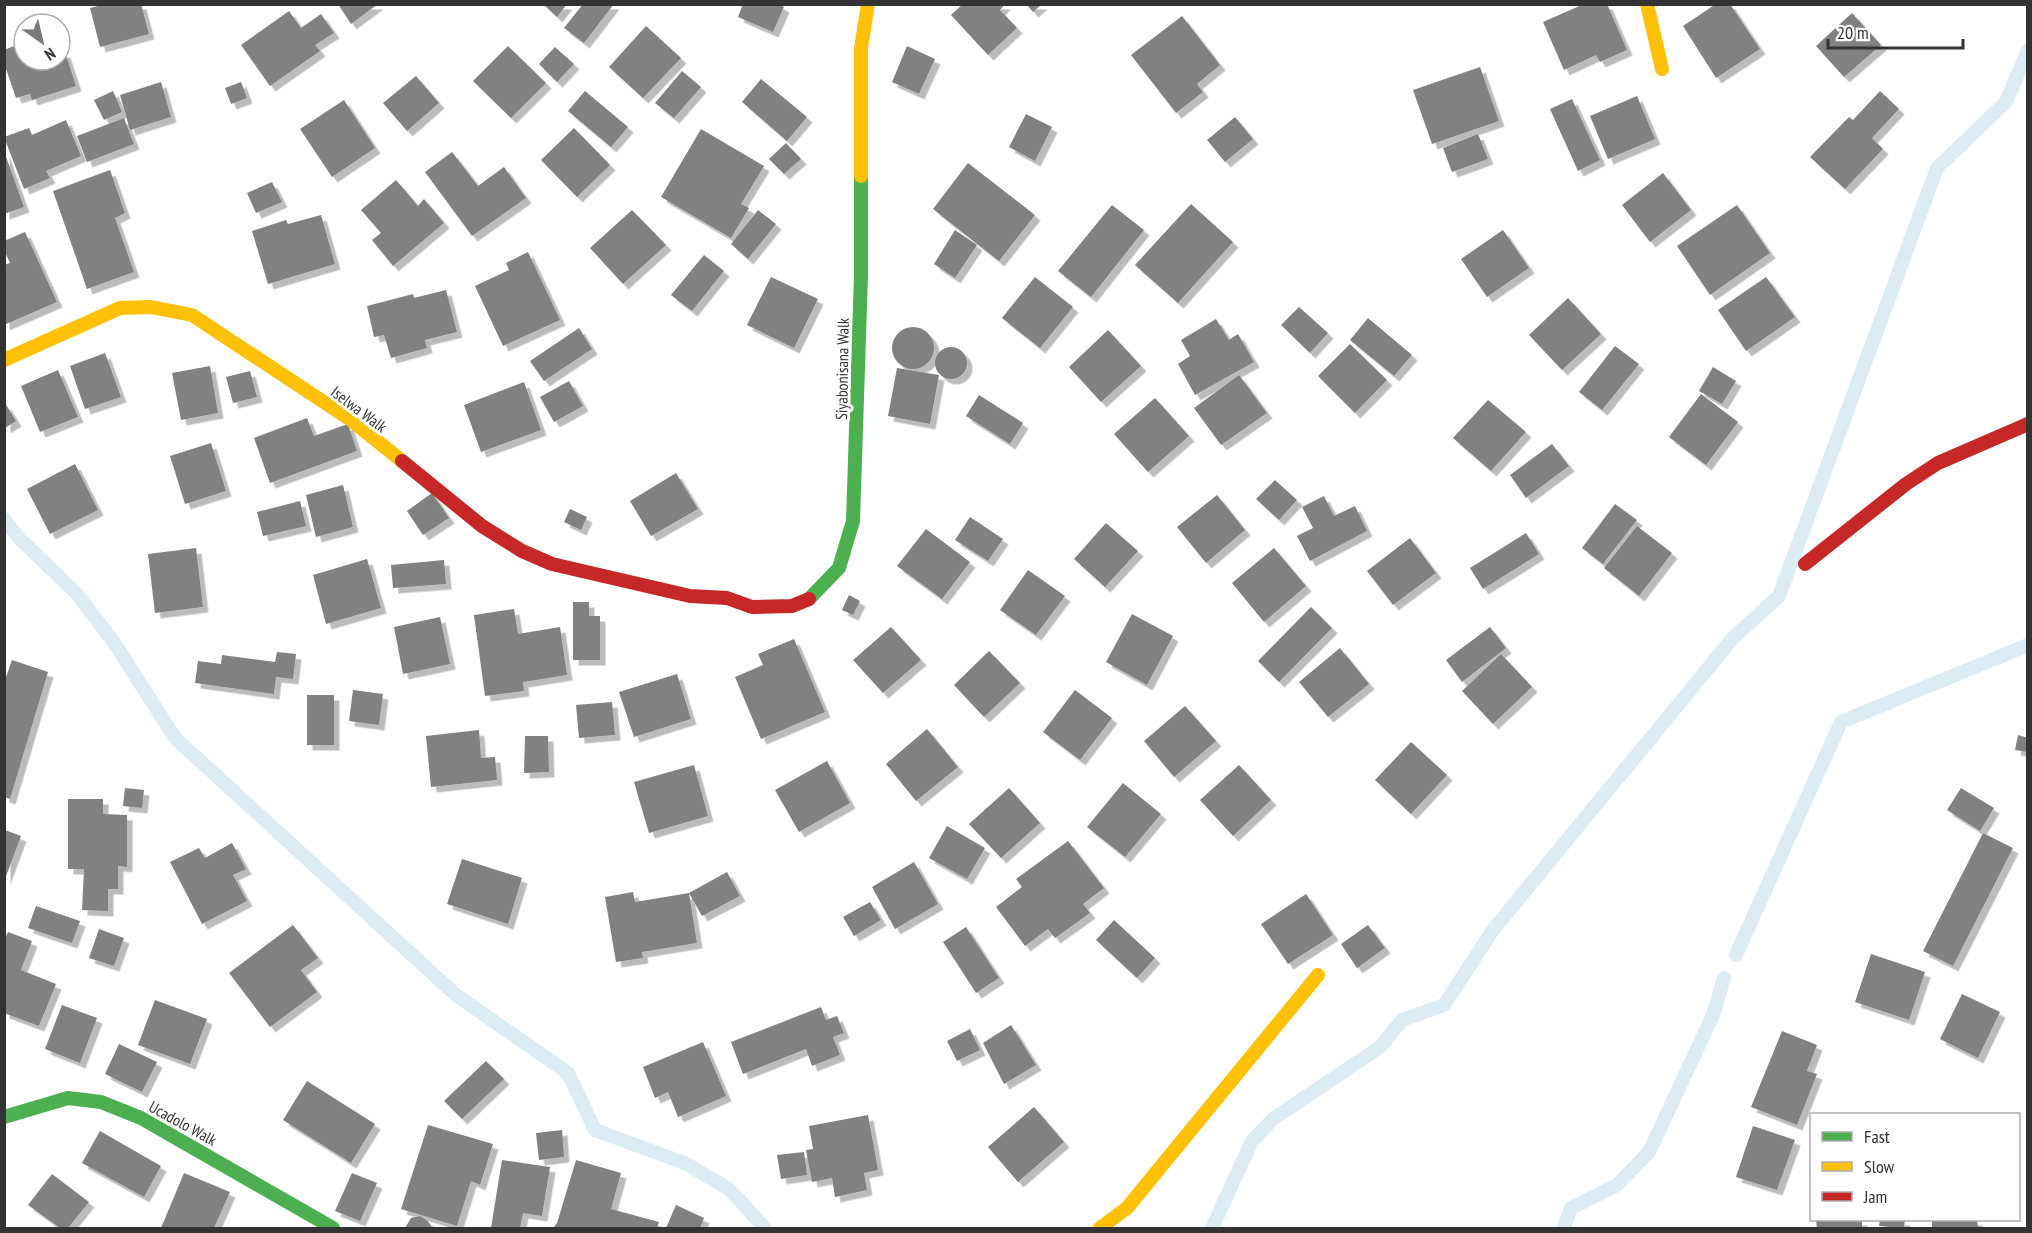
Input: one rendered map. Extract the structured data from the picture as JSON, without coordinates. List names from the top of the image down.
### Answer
{
  "streets": {
    "street": ["Siyabonisana Walk", "Iselwa Walk", "Ucadolo Walk"]
  },
  "crossings": [
    ["Siyabonisana Walk", "Iselwa Walk"]
  ],
  "legend": ["Fast", "Slow", "Jam"],
  "scale_bar": "20 m",
  "north": "bottom right"
}
